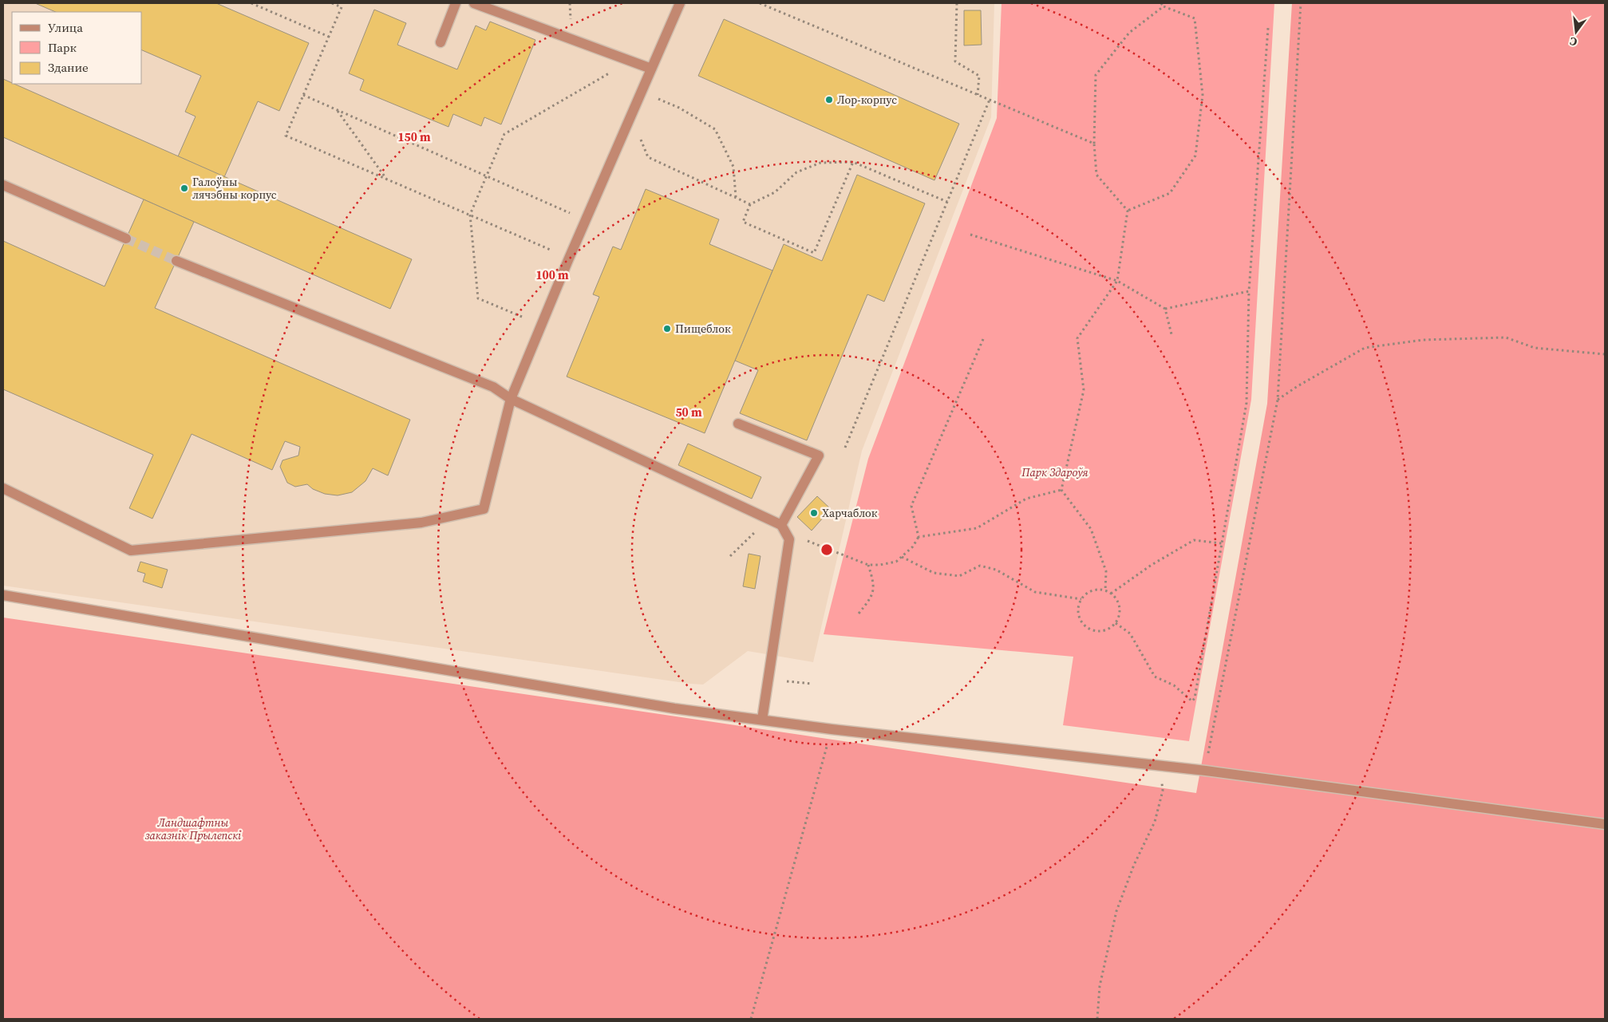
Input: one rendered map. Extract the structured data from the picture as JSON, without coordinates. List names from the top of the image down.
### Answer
{
  "parks": ["Парк Здароўя", "Ландшафтны заказнік Прылепскі"],
  "places": [
    "Лор-корпус",
    "Галоўны лячэбны корпус",
    "Пищеблок",
    "Харчаблок"
  ],
  "legend": ["Улица", "Парк", "Здание"],
  "north": "bottom",
  "rings": ["150 m", "100 m", "50 m"]
}
